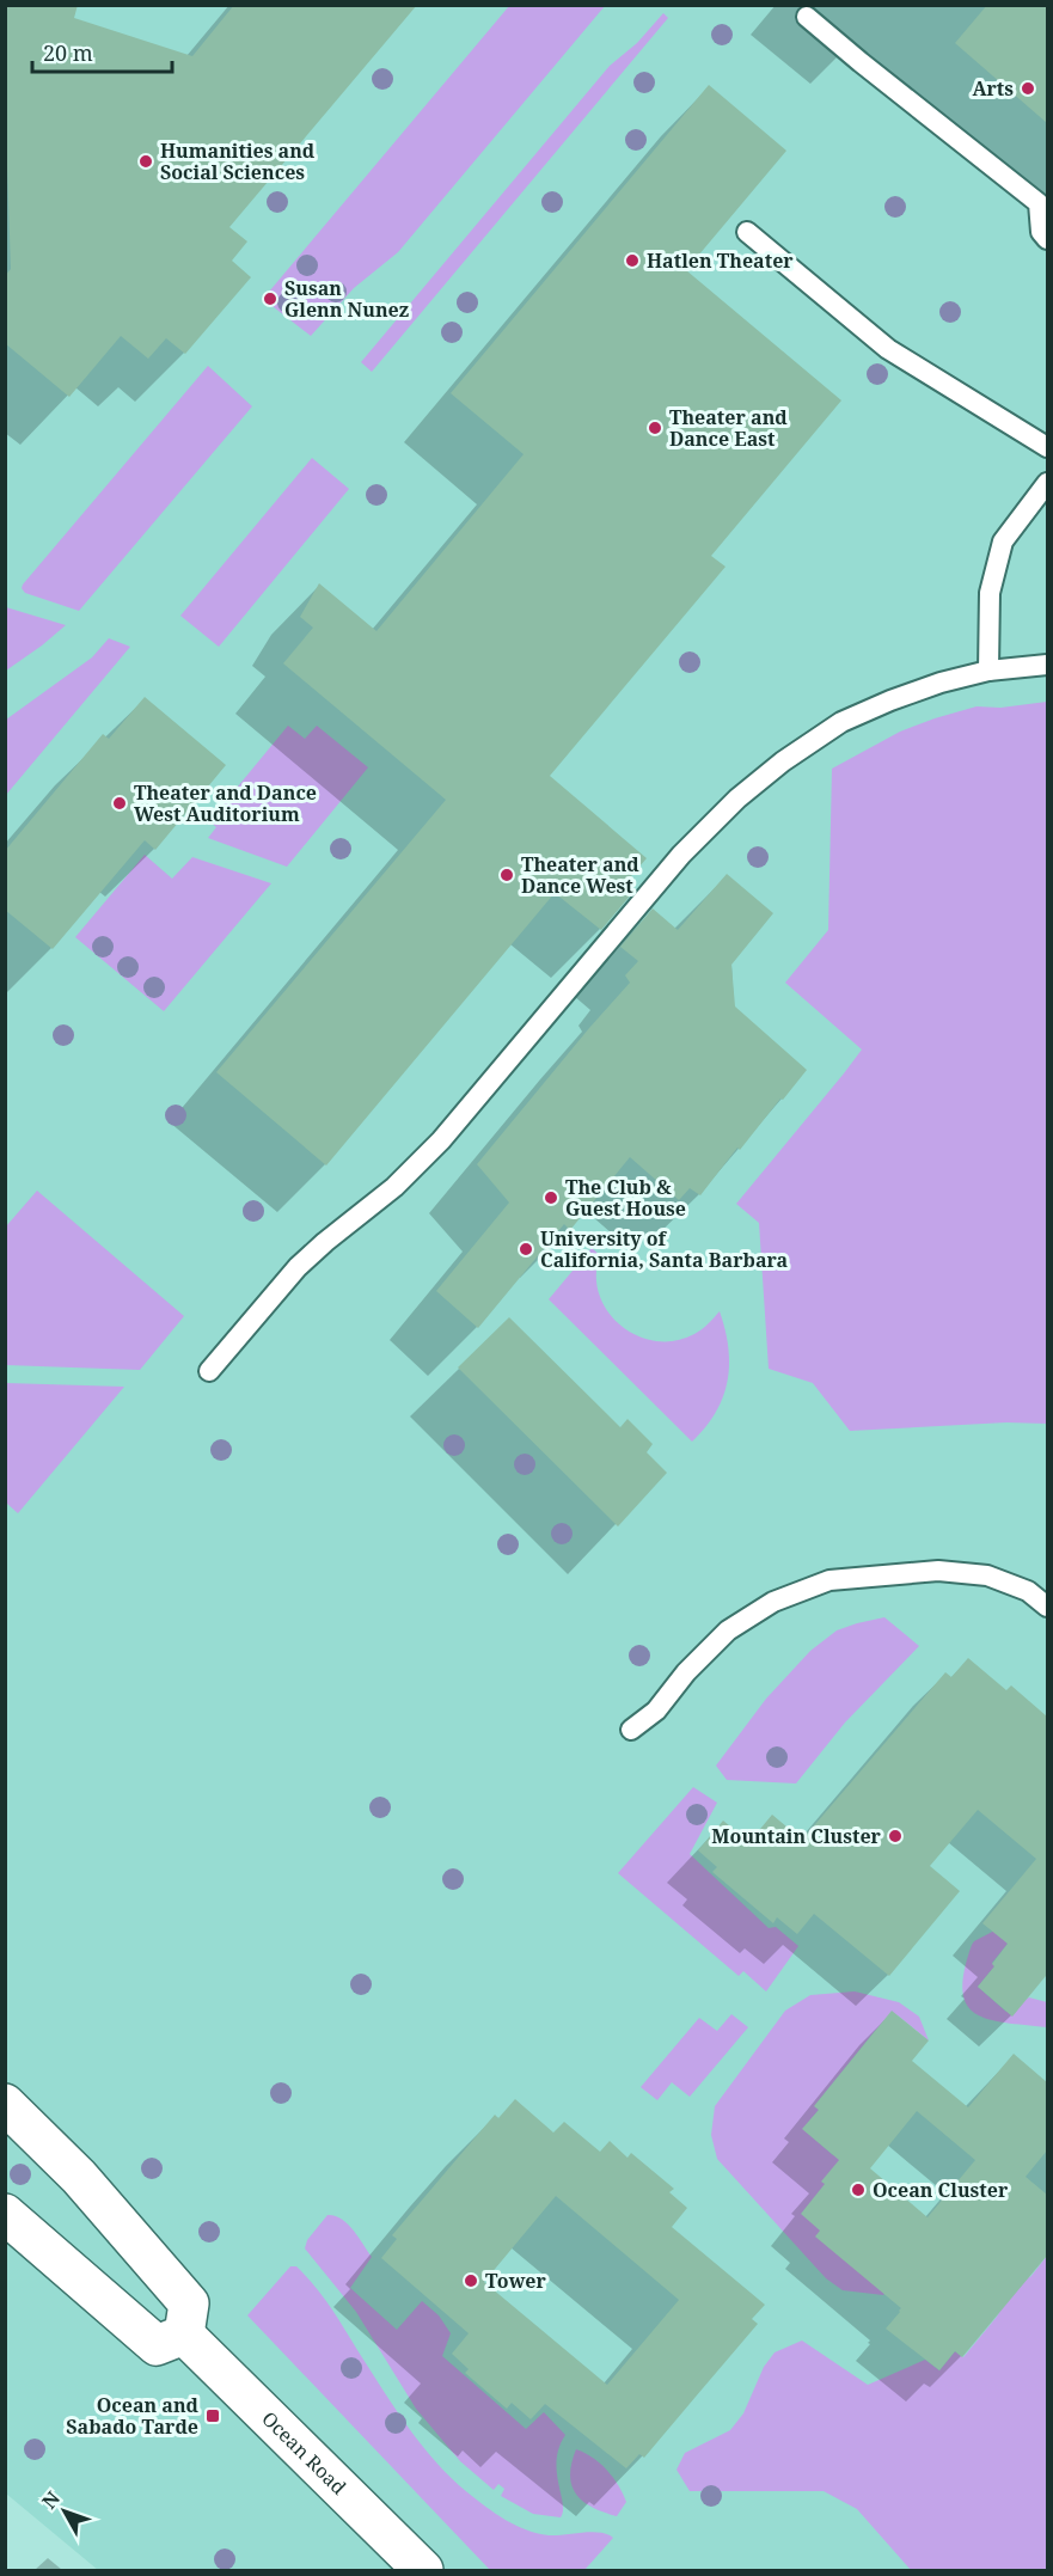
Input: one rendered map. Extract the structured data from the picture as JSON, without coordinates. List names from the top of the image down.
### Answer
{
  "streets": {
    "street": ["Ocean Road"]
  },
  "places": {
    "other": [
      "Arts",
      "Humanities and Social Sciences",
      "Hatlen Theater",
      "Susan Glenn Nunez",
      "Theater and Dance East",
      "Theater and Dance West Auditorium",
      "Theater and Dance West",
      "The Club & Guest House",
      "University of California, Santa Barbara",
      "Mountain Cluster",
      "Ocean Cluster",
      "Tower"
    ],
    "transit": ["Ocean and Sabado Tarde"]
  },
  "scale_bar": "20 m",
  "north": "top left"
}
